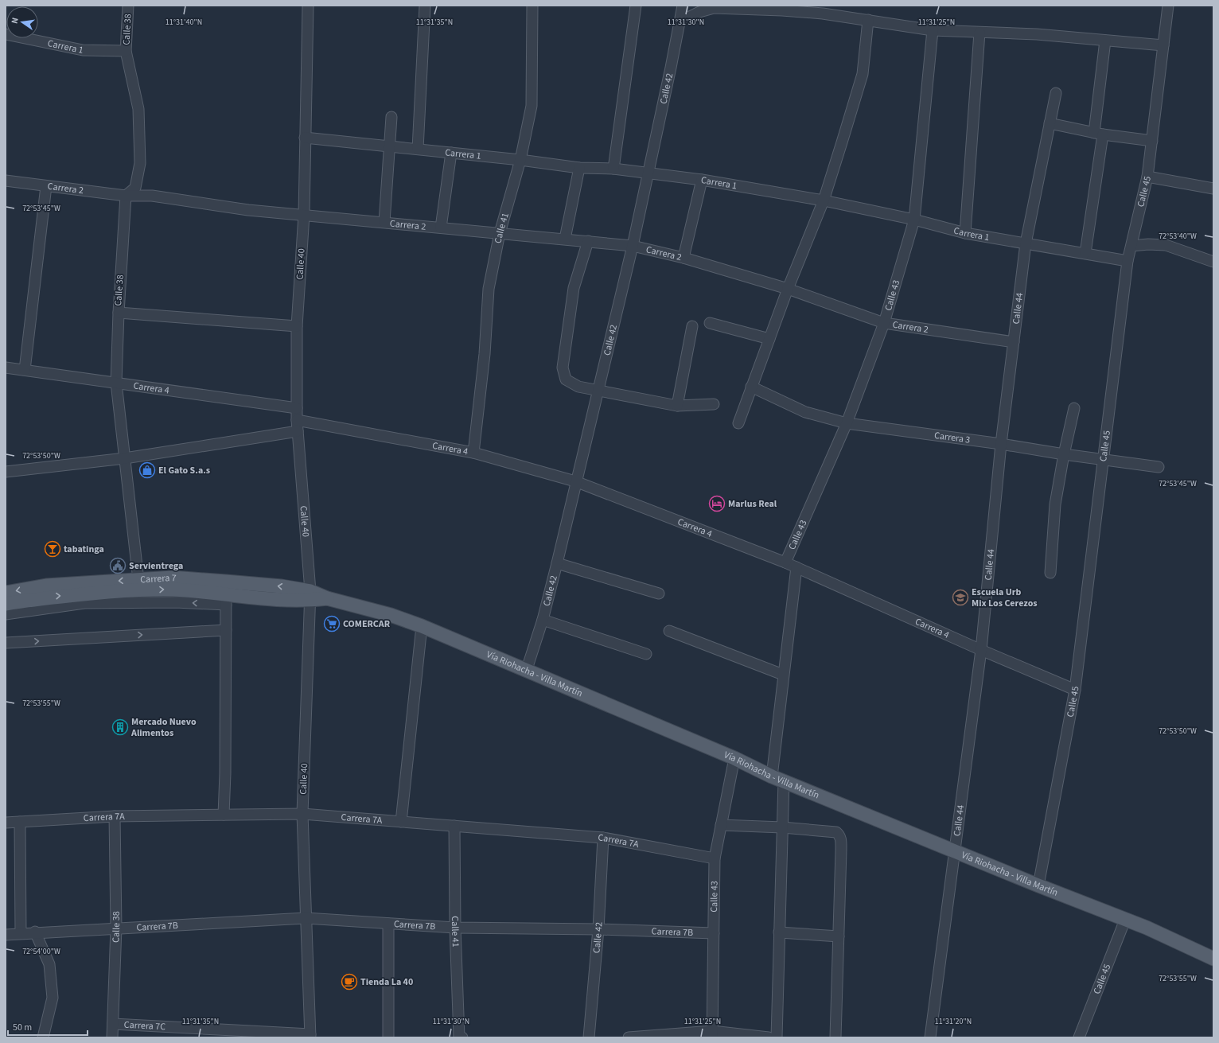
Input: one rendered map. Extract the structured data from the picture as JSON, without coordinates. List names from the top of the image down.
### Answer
{
  "streets": {
    "main road": ["Carrera 7", "Vía Riohacha - Villa Martín"],
    "street": [
      "Calle 38",
      "Carrera 1",
      "Calle 42",
      "Carrera 2",
      "Calle 45",
      "Calle 41",
      "Calle 40",
      "Calle 43",
      "Calle 44",
      "Carrera 4",
      "Carrera 3",
      "Carrera 7A",
      "Carrera 7B",
      "Carrera 7C"
    ]
  },
  "crossings": [
    ["Calle 38", "Carrera 1"],
    ["Calle 38", "Carrera 2"],
    ["Calle 38", "Carrera 4"],
    ["Calle 38", "Carrera 7"],
    ["Calle 38", "Carrera 7A"],
    ["Calle 38", "Carrera 7B"],
    ["Calle 38", "Carrera 7C"],
    ["Carrera 1", "Calle 42"],
    ["Carrera 1", "Calle 45"],
    ["Carrera 1", "Calle 41"],
    ["Carrera 1", "Calle 40"],
    ["Carrera 1", "Calle 43"],
    ["Carrera 1", "Calle 44"],
    ["Calle 42", "Carrera 2"],
    ["Calle 42", "Carrera 4"],
    ["Calle 42", "Vía Riohacha - Villa Martín"],
    ["Calle 42", "Carrera 7A"],
    ["Calle 42", "Carrera 7B"],
    ["Carrera 2", "Calle 41"],
    ["Carrera 2", "Calle 40"],
    ["Carrera 2", "Calle 43"],
    ["Carrera 2", "Calle 44"],
    ["Calle 45", "Carrera 4"],
    ["Calle 45", "Carrera 3"],
    ["Calle 45", "Vía Riohacha - Villa Martín"],
    ["Calle 41", "Carrera 4"],
    ["Calle 41", "Carrera 7A"],
    ["Calle 41", "Carrera 7B"],
    ["Calle 40", "Carrera 4"],
    ["Calle 40", "Carrera 7"],
    ["Calle 40", "Vía Riohacha - Villa Martín"],
    ["Calle 40", "Carrera 7A"],
    ["Calle 40", "Carrera 7B"],
    ["Calle 40", "Carrera 7C"],
    ["Calle 43", "Carrera 4"],
    ["Calle 43", "Carrera 3"],
    ["Calle 43", "Vía Riohacha - Villa Martín"],
    ["Calle 43", "Carrera 7A"],
    ["Calle 43", "Carrera 7B"],
    ["Calle 44", "Carrera 4"],
    ["Calle 44", "Carrera 3"],
    ["Calle 44", "Vía Riohacha - Villa Martín"],
    ["Carrera 7", "Vía Riohacha - Villa Martín"]
  ],
  "places": {
    "shop": ["El Gato S.a.s"],
    "hotel": ["Marlus Real"],
    "bar": ["tabatinga"],
    "public building": ["Servientrega"],
    "school or university": ["Escuela Urb Mix Los Cerezos"],
    "supermarket": ["COMERCAR"],
    "building": ["Mercado Nuevo Alimentos"],
    "cafe": ["Tienda La 40"]
  },
  "scale_bar": "50 m",
  "north": "left",
  "coordinates": [
    "11°31'40\"N",
    "11°31'35\"N",
    "11°31'30\"N",
    "11°31'25\"N",
    "72°53'45\"W",
    "72°53'40\"W",
    "72°53'50\"W",
    "72°53'55\"W",
    "72°54'00\"W",
    "11°31'20\"N"
  ]
}
